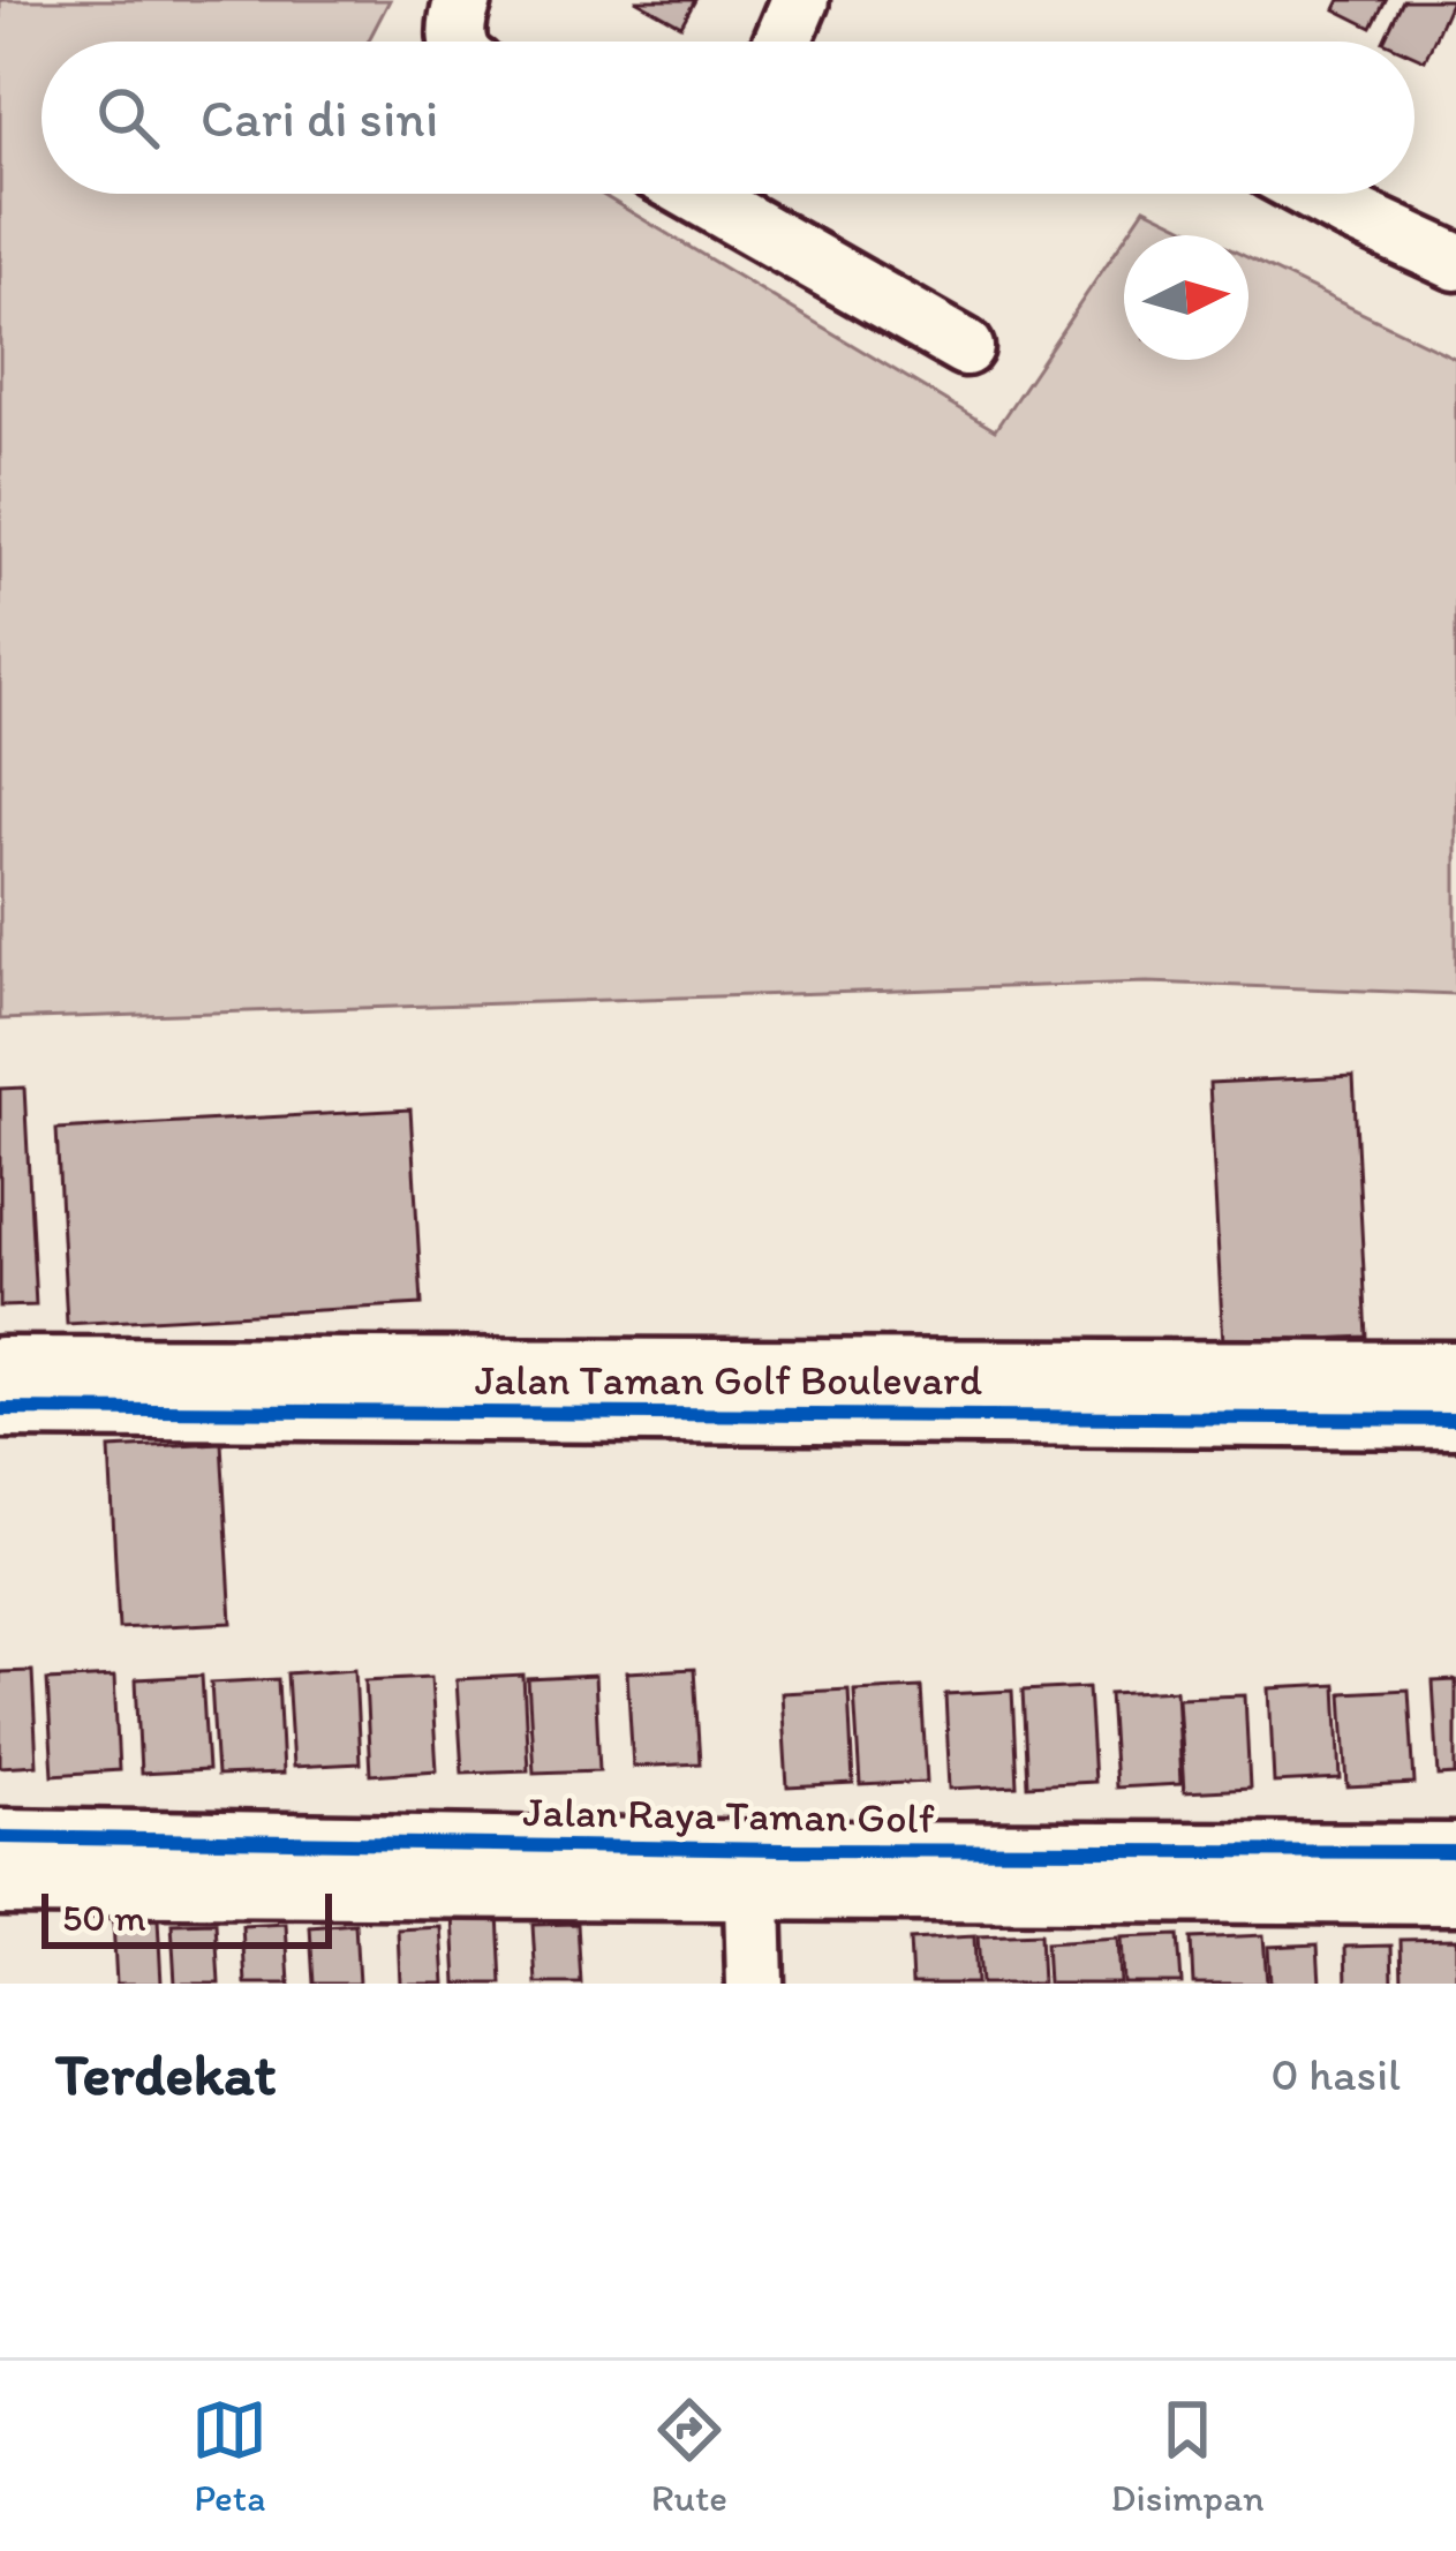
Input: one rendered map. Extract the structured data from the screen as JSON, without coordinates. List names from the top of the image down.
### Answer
{
  "streets": {
    "street": ["Jalan Taman Golf Boulevard", "Jalan Raya Taman Golf"]
  },
  "scale_bar": "50 m",
  "north": "right",
  "page": {
    "search": "Cari di sini",
    "scale": "50 m",
    "heading": ["Terdekat", "0 hasil"],
    "nav": ["Peta", "Rute", "Disimpan"]
  }
}
